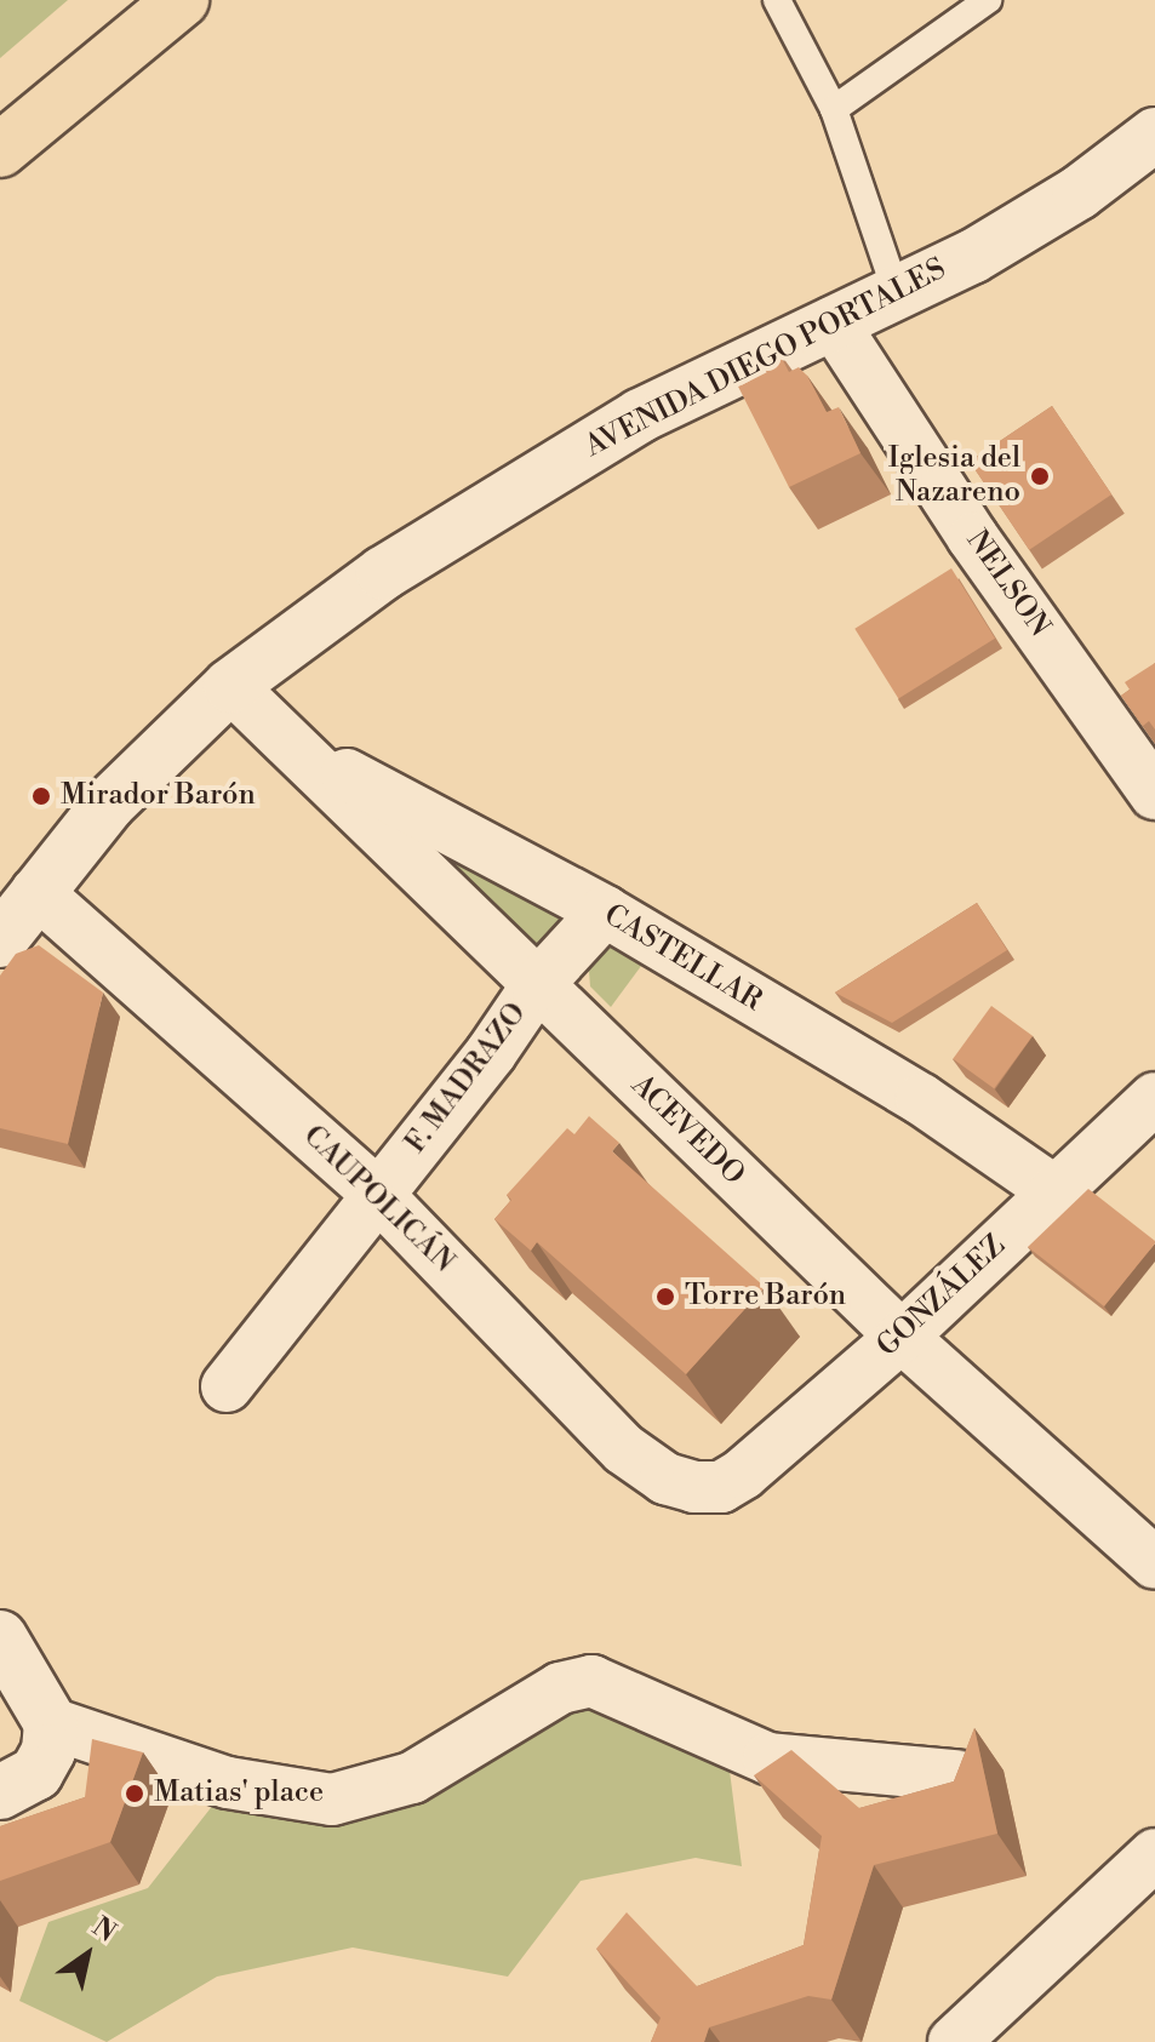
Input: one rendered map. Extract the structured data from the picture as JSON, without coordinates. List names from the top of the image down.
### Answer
{
  "streets": {
    "main road": ["AVENIDA DIEGO PORTALES"],
    "street": [
      "NELSON",
      "CASTELLAR",
      "F. MADRAZO",
      "ACEVEDO",
      "CAUPOLICÁN",
      "GONZÁLEZ"
    ]
  },
  "crossings": [
    ["AVENIDA DIEGO PORTALES", "NELSON"],
    ["AVENIDA DIEGO PORTALES", "ACEVEDO"],
    ["AVENIDA DIEGO PORTALES", "CAUPOLICÁN"],
    ["CASTELLAR", "F. MADRAZO"],
    ["CASTELLAR", "ACEVEDO"],
    ["CASTELLAR", "GONZÁLEZ"],
    ["F. MADRAZO", "ACEVEDO"],
    ["F. MADRAZO", "CAUPOLICÁN"],
    ["ACEVEDO", "GONZÁLEZ"],
    ["CAUPOLICÁN", "GONZÁLEZ"]
  ],
  "places": [
    "Iglesia del Nazareno",
    "Mirador Barón",
    "Torre Barón",
    "Matias' place"
  ],
  "north": "top right"
}
